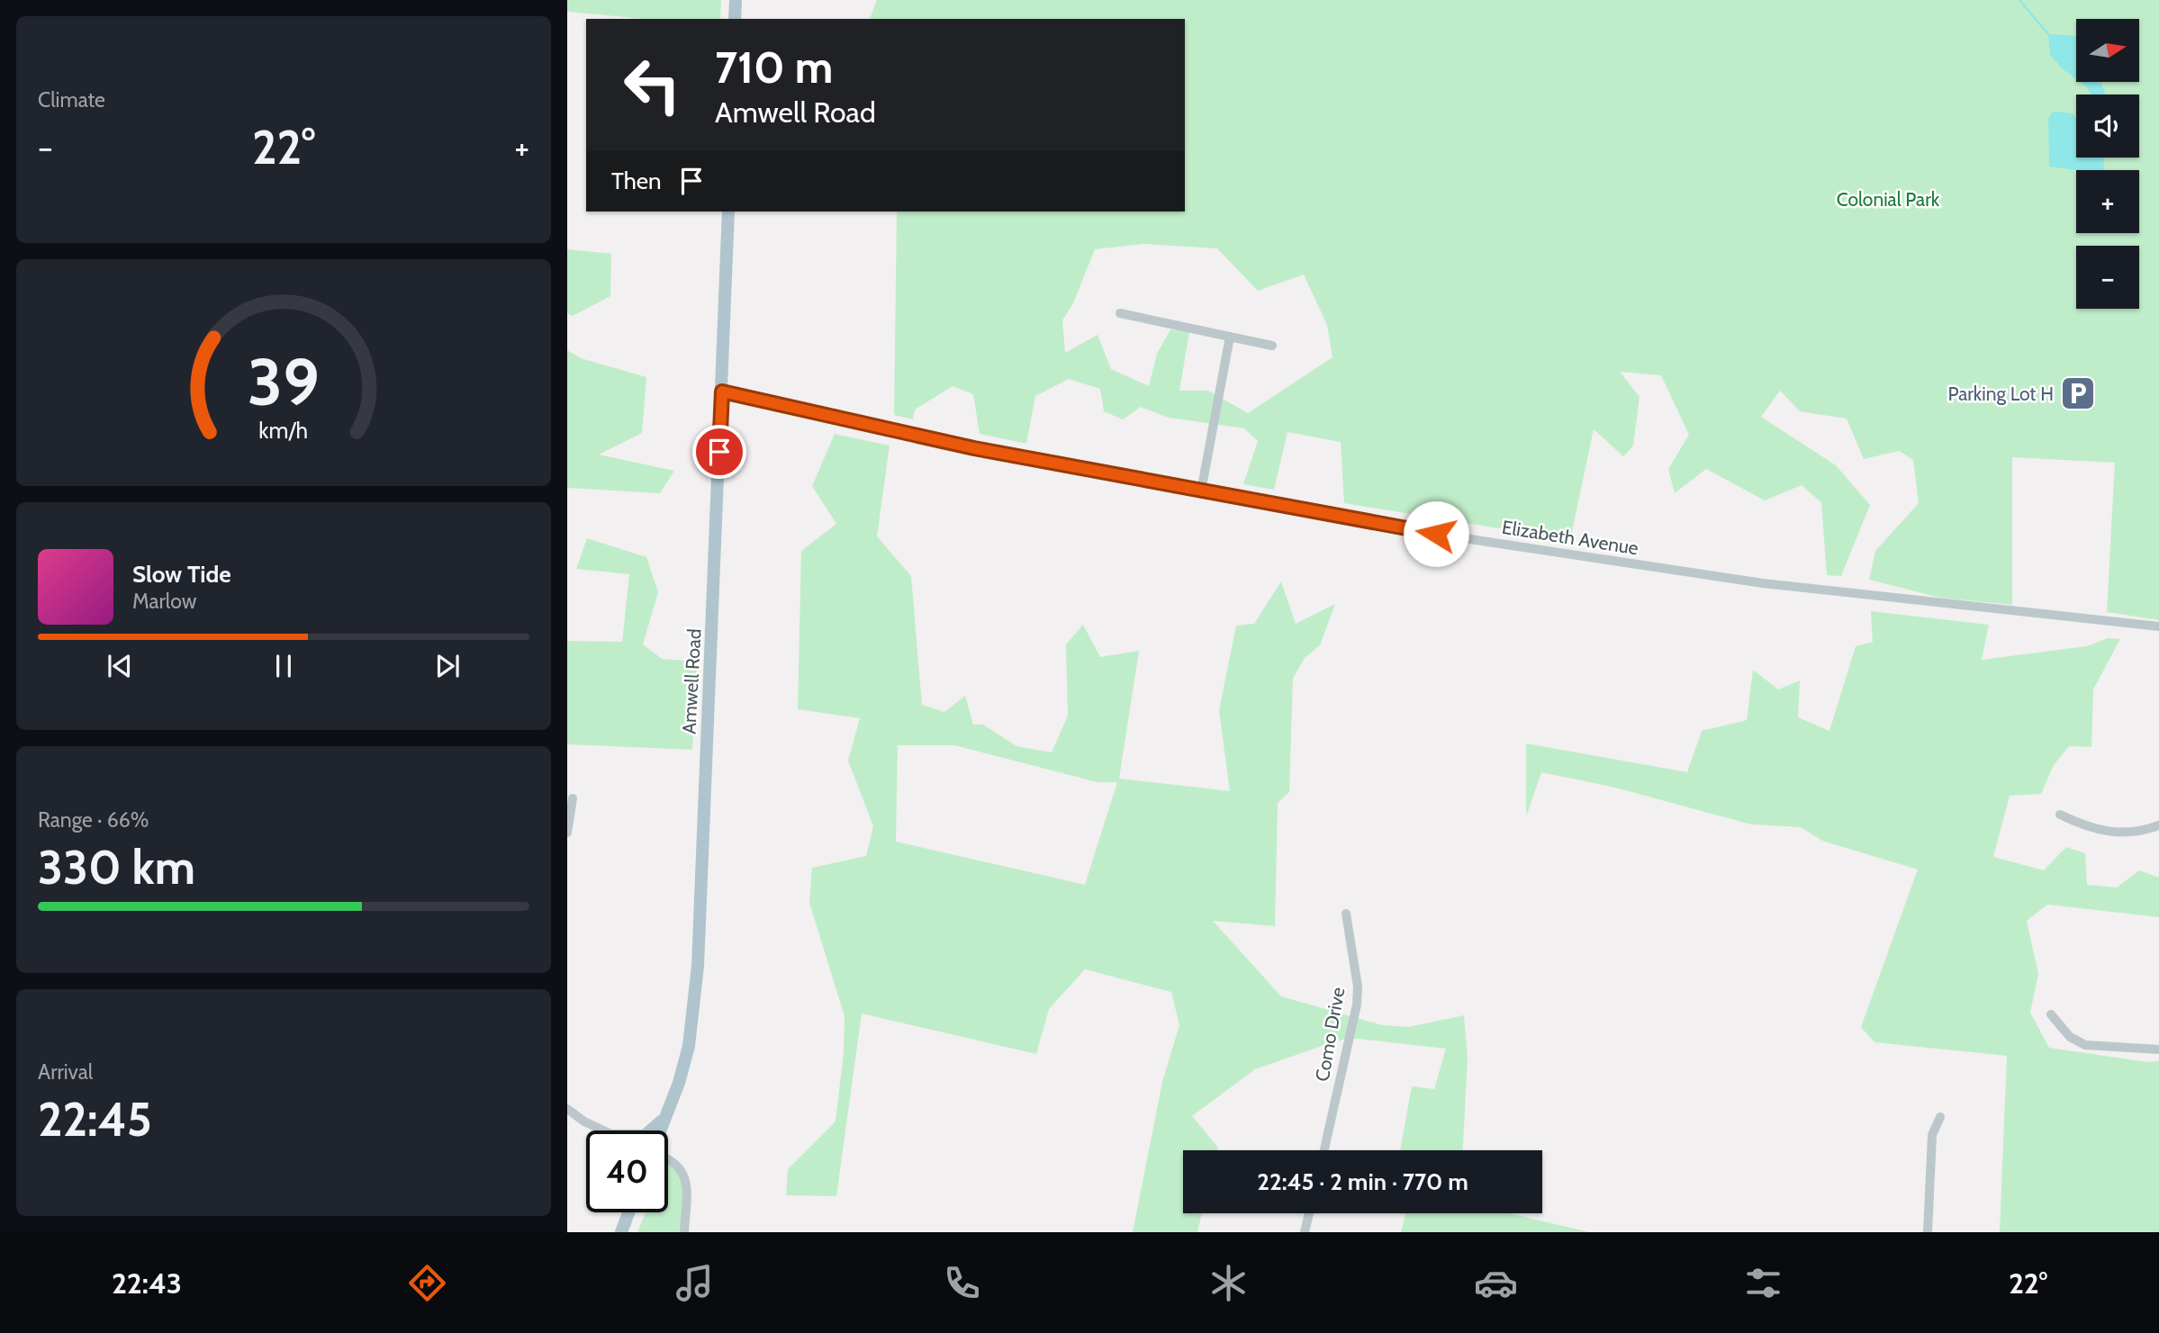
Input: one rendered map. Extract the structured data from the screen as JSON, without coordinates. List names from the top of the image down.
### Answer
{
  "streets": {
    "main road": ["Amwell Road"],
    "street": ["Elizabeth Avenue", "Como Drive"]
  },
  "crossings": [
    ["Elizabeth Avenue", "Amwell Road"]
  ],
  "parks": ["Colonial Park"],
  "places": {
    "parking": ["Parking Lot H"]
  },
  "north": "right",
  "page": {
    "tile": [
      "Climate",
      ["Range · 66%", "330 km"],
      ["Arrival", "22:45"]
    ],
    "map_buttons": ["+", "−"],
    "turn": ["710 m", "Amwell Road"],
    "heat": ["−", "22°", "+"],
    "then": "Then",
    "song": ["Slow Tide", "Marlow"],
    "limit": "40",
    "trip": "22:45 · 2 min · 770 m",
    "tabs": ["22:43", "22°"],
    "gauge": ["39", "km/h"]
  }
}
